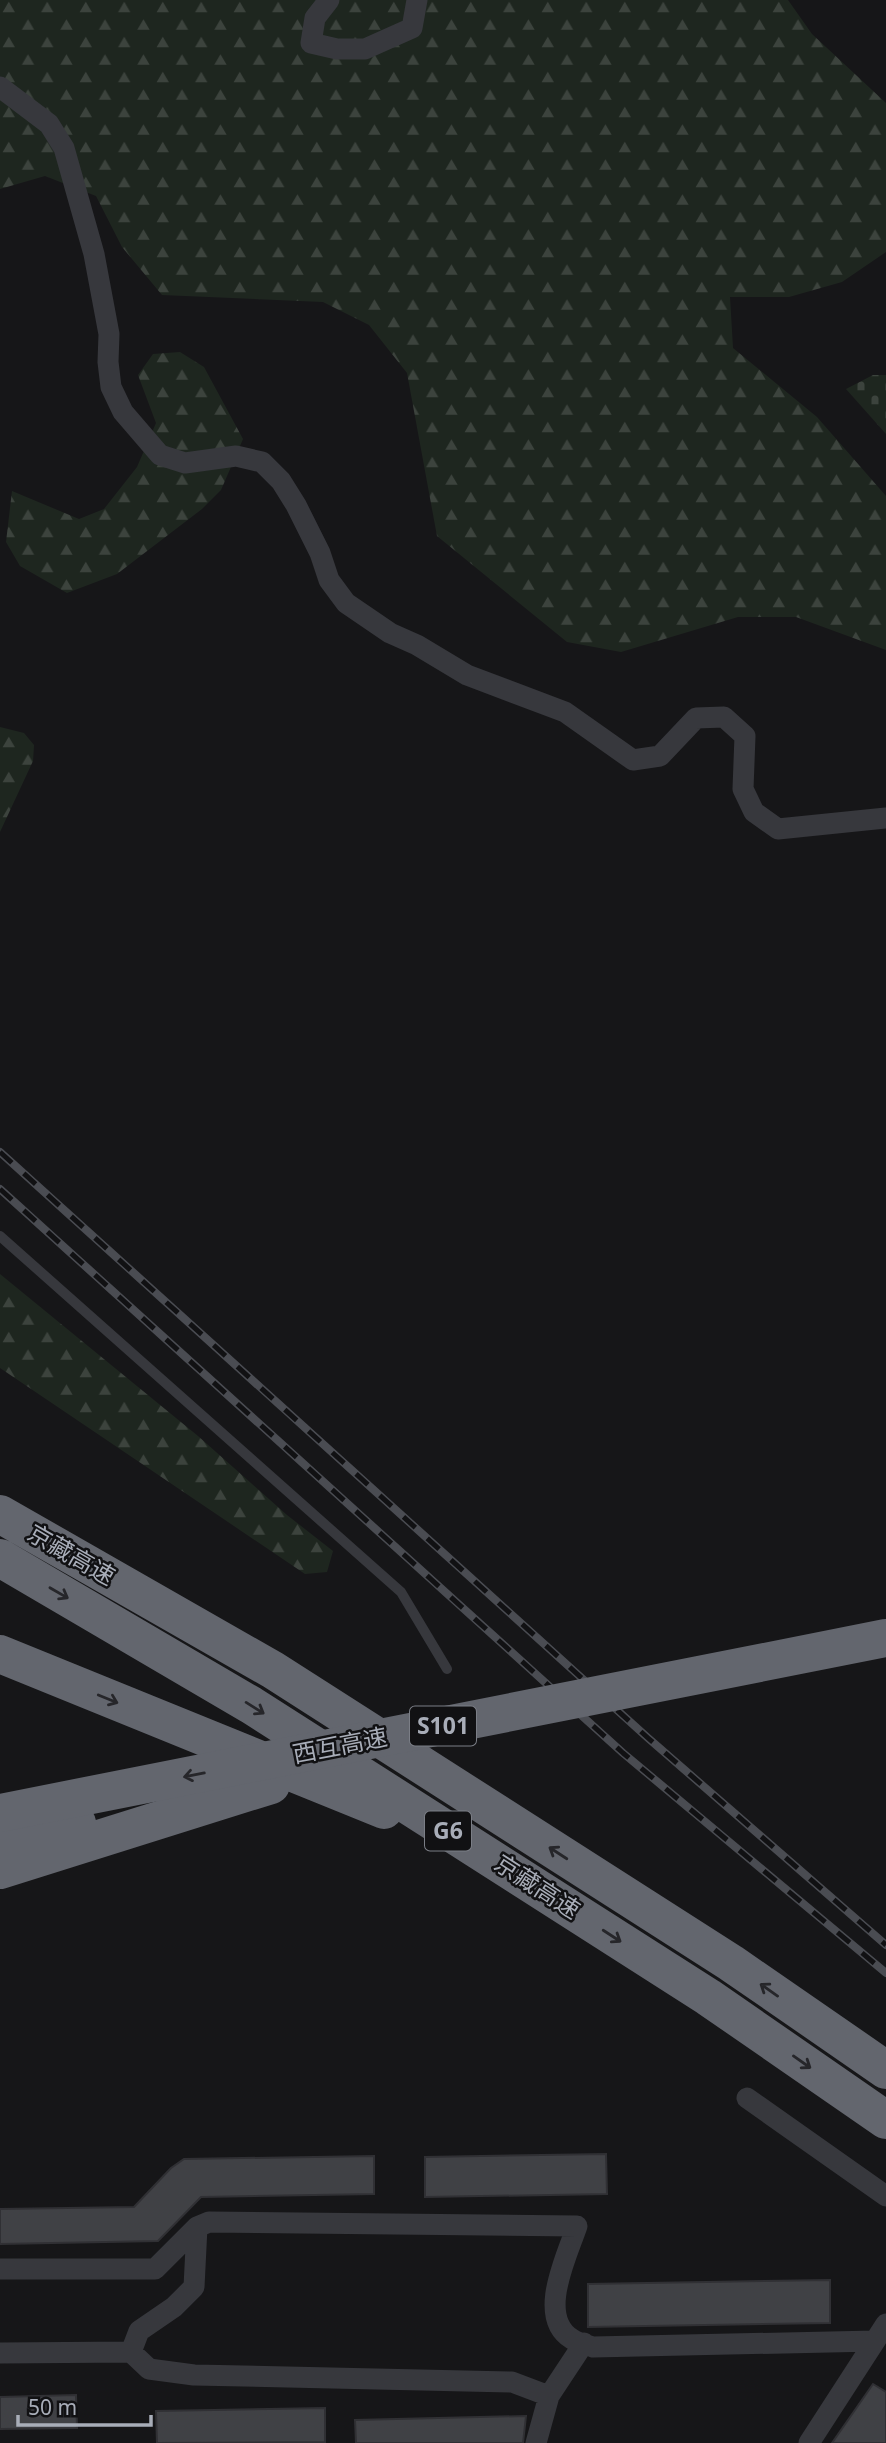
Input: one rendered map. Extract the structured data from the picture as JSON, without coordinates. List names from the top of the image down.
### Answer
{
  "streets": {
    "highway": [
      "京藏高速",
      "S101",
      "西互高速",
      "G6"
    ]
  },
  "crossings": [
    ["S101", "西互高速"]
  ],
  "scale_bar": "50 m"
}
